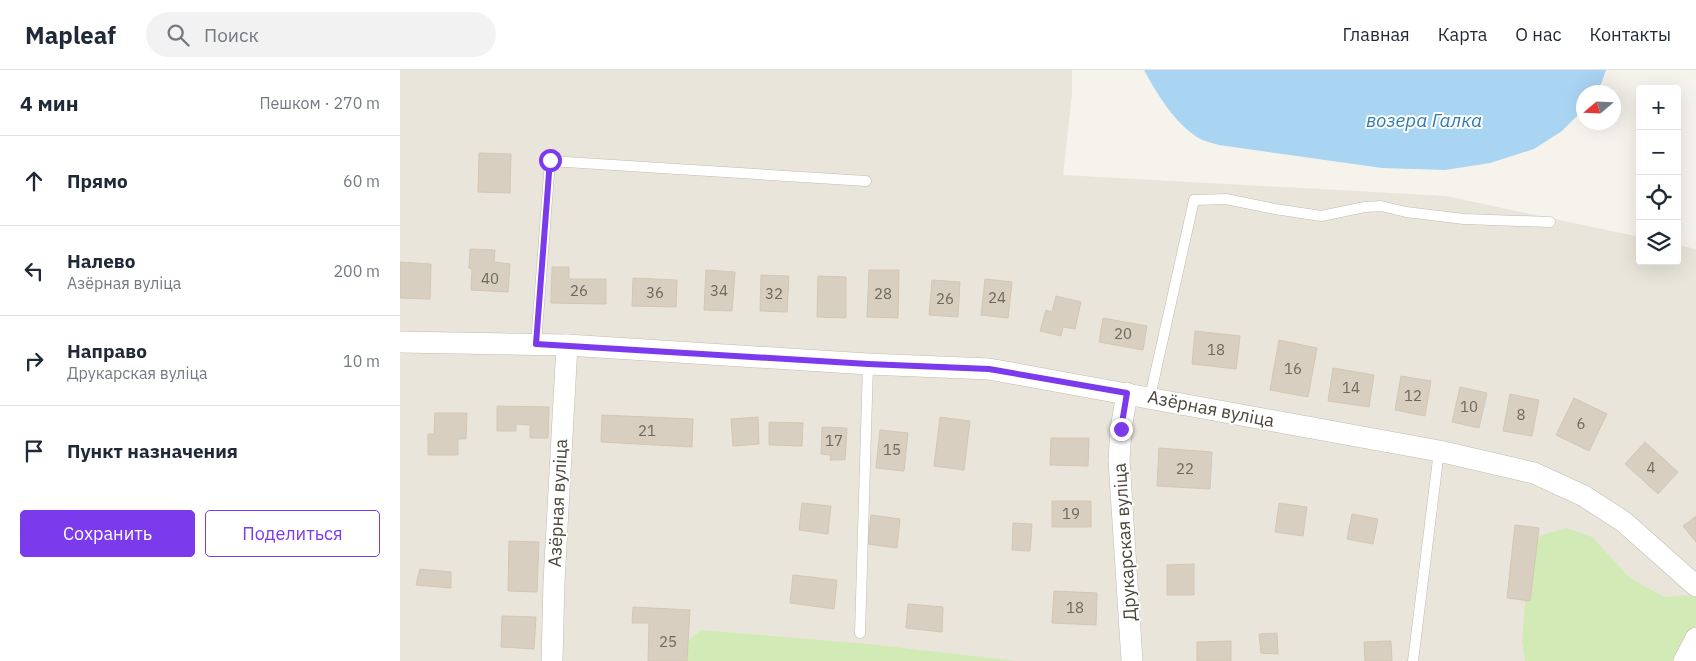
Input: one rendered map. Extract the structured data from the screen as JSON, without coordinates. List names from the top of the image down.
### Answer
{
  "streets": {
    "street": ["Азёрная вуліца", "Друкарская вуліца"]
  },
  "crossings": [
    ["Азёрная вуліца", "Друкарская вуліца"]
  ],
  "water": ["возера Галка"],
  "house_numbers": [
    "40",
    "26",
    "34",
    "36",
    "32",
    "28",
    "24",
    "26",
    "20",
    "18",
    "16",
    "14",
    "12",
    "10",
    "8",
    "6",
    "21",
    "17",
    "15",
    "4",
    "22",
    "19",
    "18",
    "25"
  ],
  "north": "left",
  "page": {
    "header": "Mapleaf",
    "search": "Поиск",
    "nav": [
      "Главная",
      "Карта",
      "О нас",
      "Контакты"
    ],
    "heading": ["4 мин", "Пешком · 270 m"],
    "map_buttons": ["+", "−"],
    "list": [
      ["Прямо", "60 m"],
      ["Налево", "Азёрная вуліца", "200 m"],
      ["Направо", "Друкарская вуліца", "10 m"],
      "Пункт назначения"
    ],
    "buttons": ["Сохранить", "Поделиться"]
  }
}
